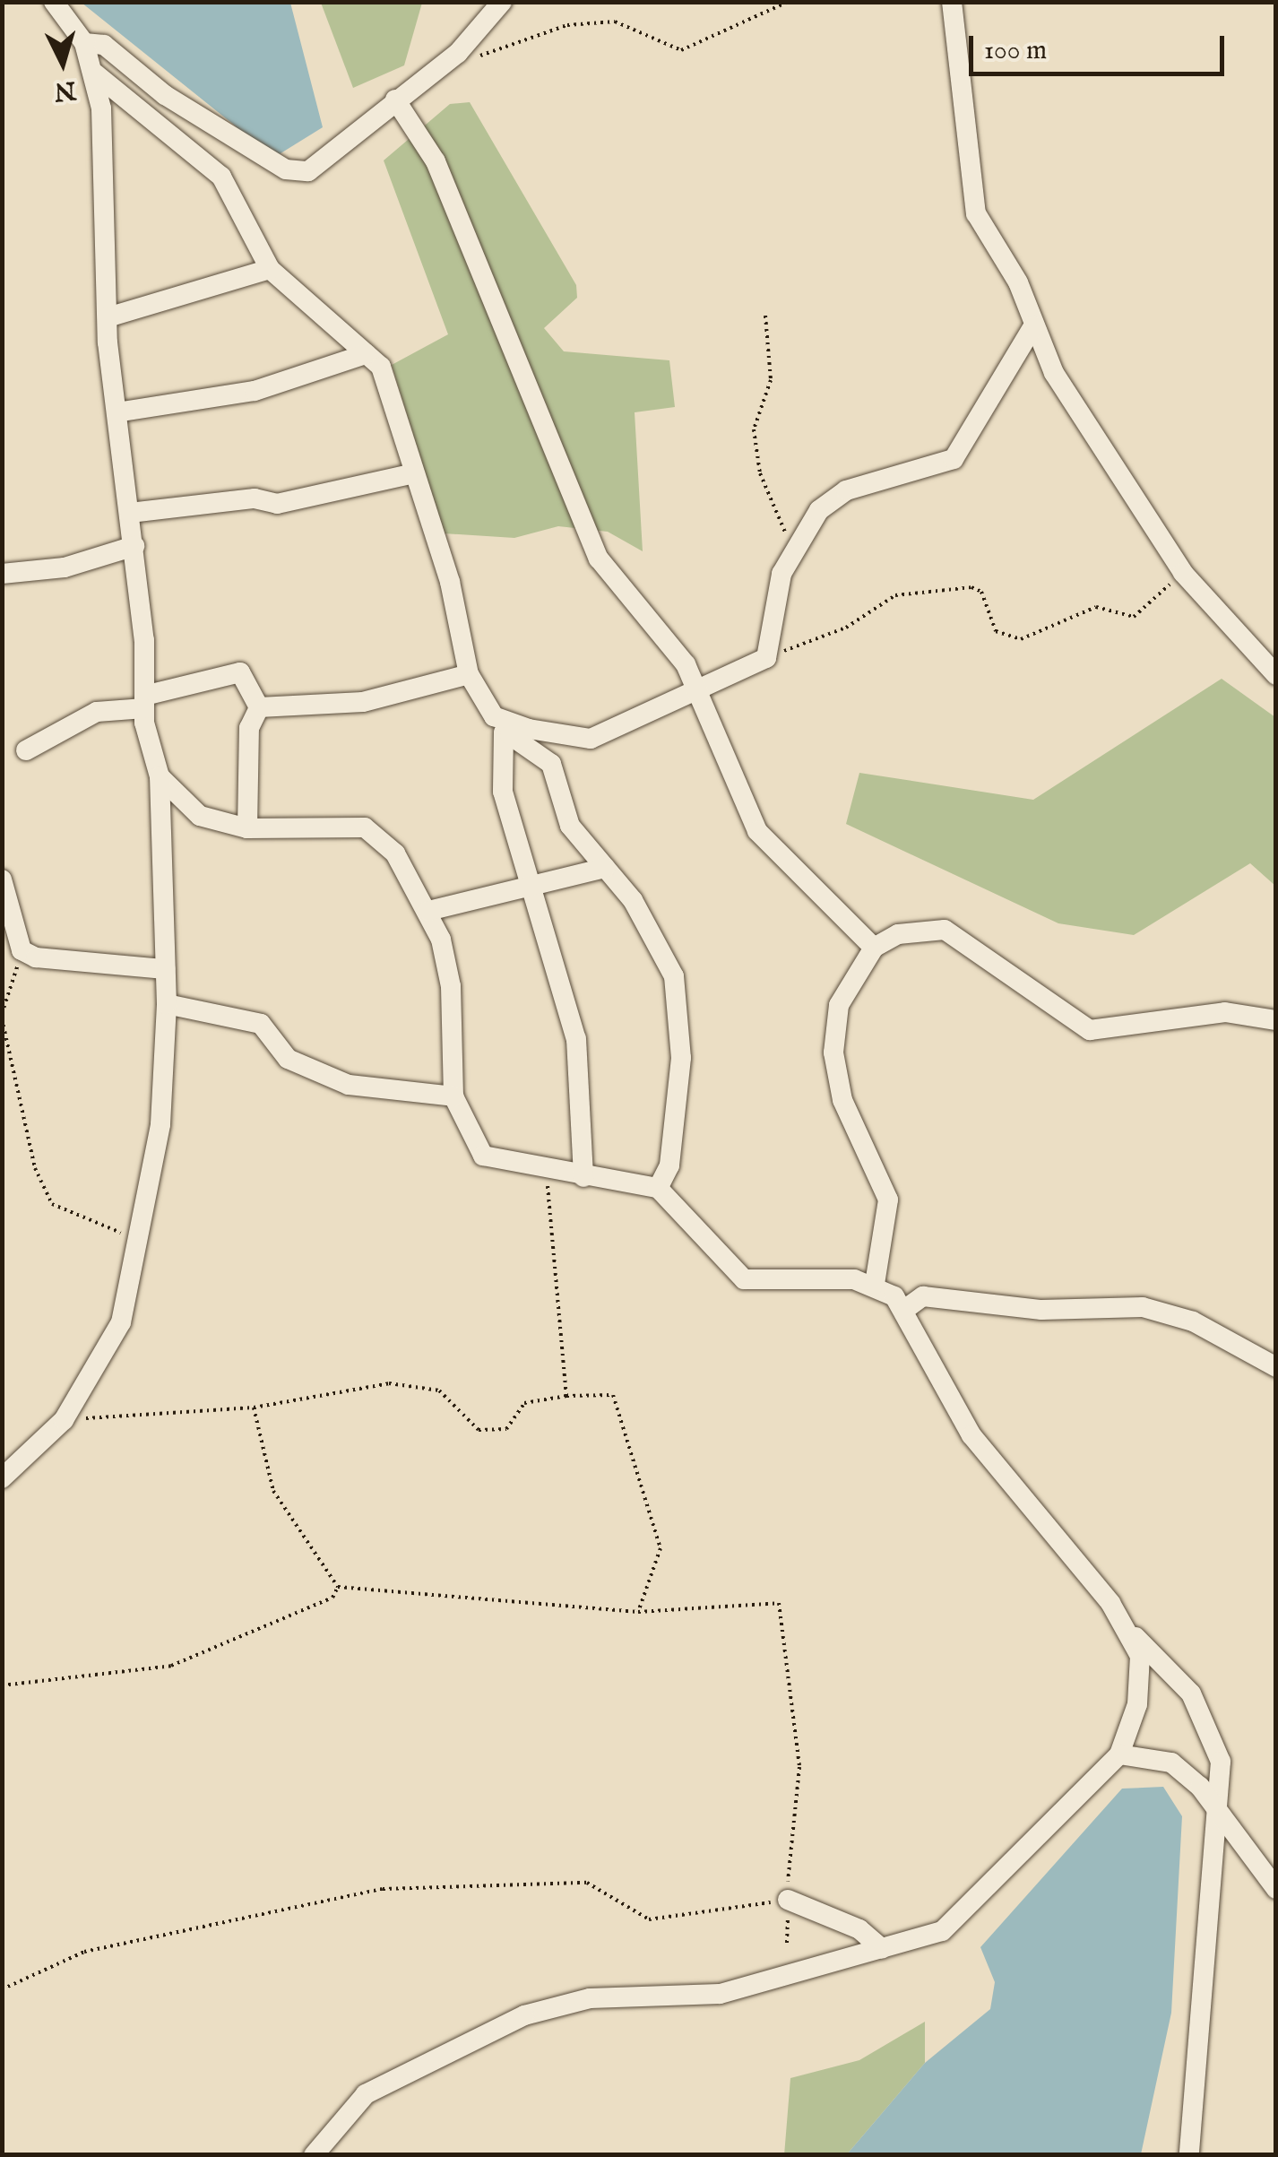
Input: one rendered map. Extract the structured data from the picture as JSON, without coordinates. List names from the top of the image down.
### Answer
{
  "scale_bar": "100 m",
  "north": "bottom"
}
